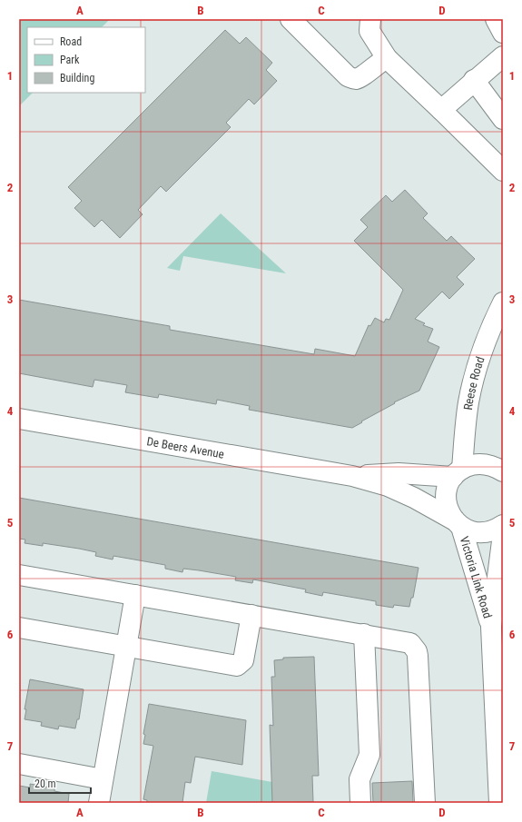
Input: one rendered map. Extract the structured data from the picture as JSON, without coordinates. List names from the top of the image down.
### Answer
{
  "streets": {
    "street": ["Reese Road", "De Beers Avenue", "Victoria Link Road"]
  },
  "crossings": [
    ["Reese Road", "De Beers Avenue"],
    ["Reese Road", "Victoria Link Road"],
    ["De Beers Avenue", "Victoria Link Road"]
  ],
  "legend": ["Road", "Park", "Building"],
  "scale_bar": "20 m",
  "grid": {
    "columns": [
      "A",
      "B",
      "C",
      "D"
    ],
    "rows": [
      "1",
      "2",
      "3",
      "4",
      "5",
      "6",
      "7"
    ]
  }
}
